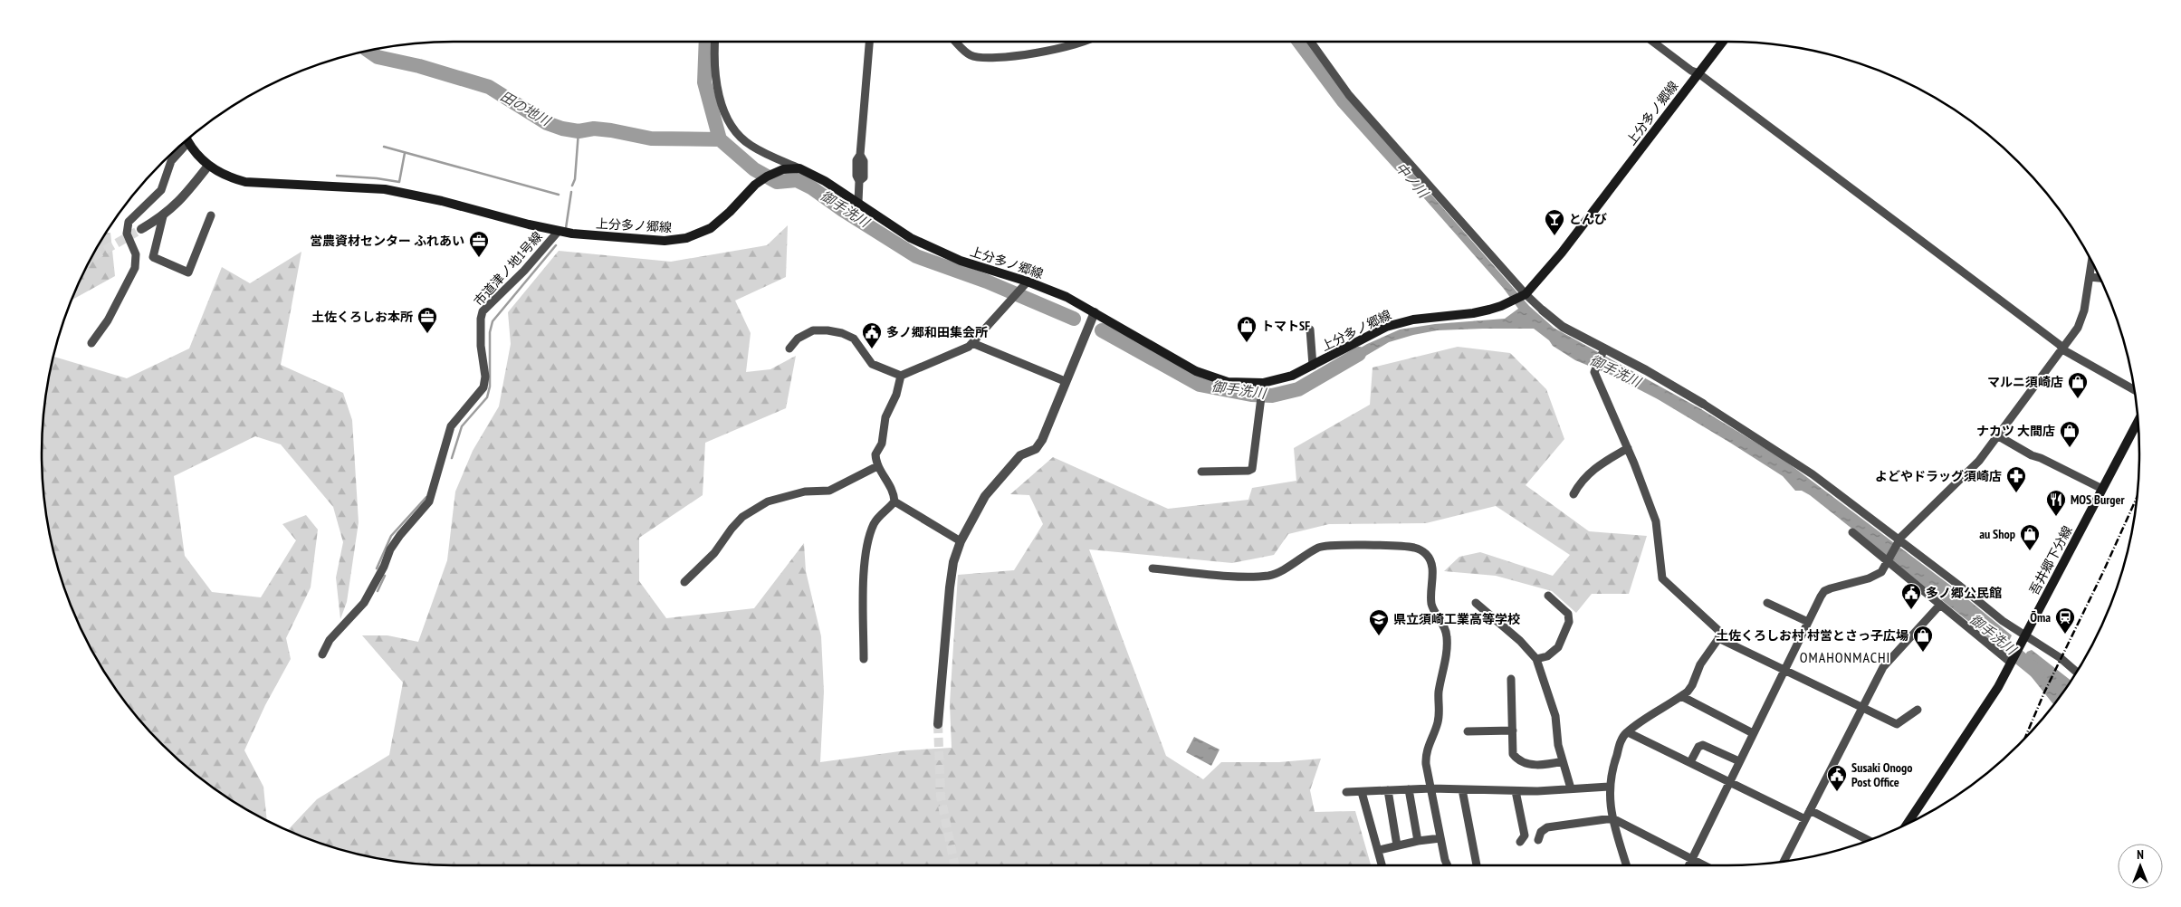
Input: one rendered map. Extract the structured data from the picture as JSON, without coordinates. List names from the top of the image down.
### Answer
{
  "streets": {
    "main road": ["上分多ノ郷線", "吾井郷下分線"],
    "street": ["市道津ノ地1号線"]
  },
  "crossings": [
    ["上分多ノ郷線", "市道津ノ地1号線"]
  ],
  "districts": ["OMAHONMACHI"],
  "water": ["田の地川", "中ノ川", "御手洗川"],
  "places": {
    "bar": ["とんび"],
    "office": ["営農資材センター ふれあい", "土佐くろしお本所"],
    "shop": [
      "トマトSF",
      "マルニ須崎店",
      "ナカツ 大間店",
      "au Shop",
      "土佐くろしお村 村営とさっ子広場"
    ],
    "public building": ["多ノ郷和田集会所", "多ノ郷公民館", "Susaki Onogo Post Office"],
    "pharmacy": ["よどやドラッグ須崎店"],
    "restaurant": ["MOS Burger"],
    "station": ["Ōma"],
    "school or university": ["県立須崎工業高等学校"]
  },
  "north": "top"
}
